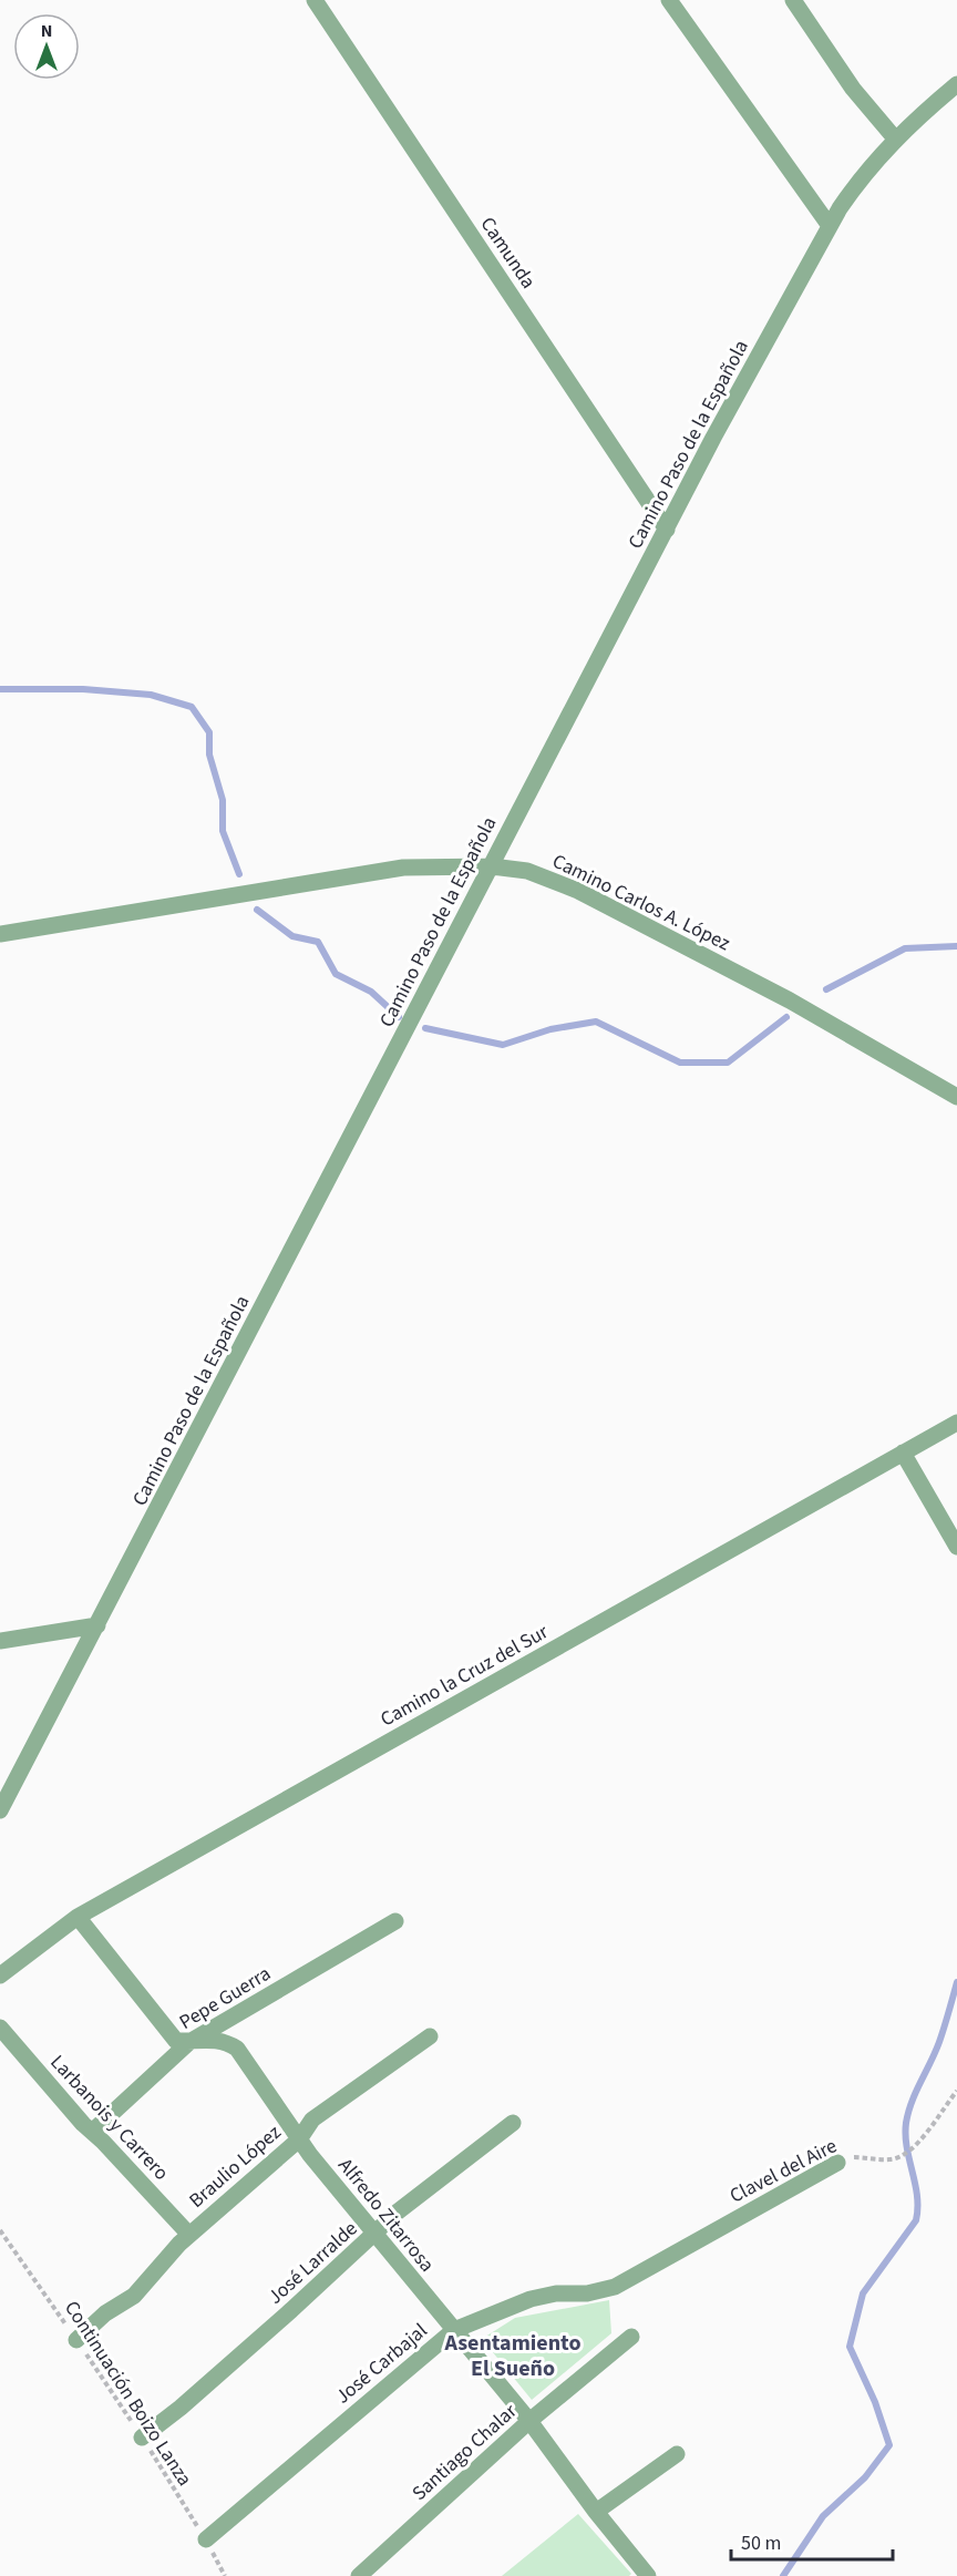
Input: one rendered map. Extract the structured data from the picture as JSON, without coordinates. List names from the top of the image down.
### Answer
{
  "streets": {
    "street": [
      "Camunda",
      "Camino Paso de la Española",
      "Camino Carlos A. López",
      "Camino la Cruz del Sur",
      "Pepe Guerra",
      "Larbanois y Carrero",
      "Braulio López",
      "Clavel del Aire",
      "Alfredo Zitarrosa",
      "José Larralde",
      "José Carbajal",
      "Santiago Chalar"
    ],
    "path": ["Continuación Boizo Lanza"]
  },
  "crossings": [
    ["Camunda", "Camino Paso de la Española"],
    ["Camino Paso de la Española", "Camino Carlos A. López"],
    ["Pepe Guerra", "Larbanois y Carrero"],
    ["Pepe Guerra", "Alfredo Zitarrosa"],
    ["Larbanois y Carrero", "Braulio López"],
    ["Braulio López", "Alfredo Zitarrosa"],
    ["Braulio López", "Continuación Boizo Lanza"],
    ["Clavel del Aire", "José Carbajal"],
    ["Alfredo Zitarrosa", "José Larralde"],
    ["Alfredo Zitarrosa", "José Carbajal"],
    ["Alfredo Zitarrosa", "Santiago Chalar"],
    ["José Larralde", "Continuación Boizo Lanza"],
    ["José Carbajal", "Continuación Boizo Lanza"]
  ],
  "districts": ["Asentamiento El Sueño"],
  "scale_bar": "50 m",
  "north": "top"
}
